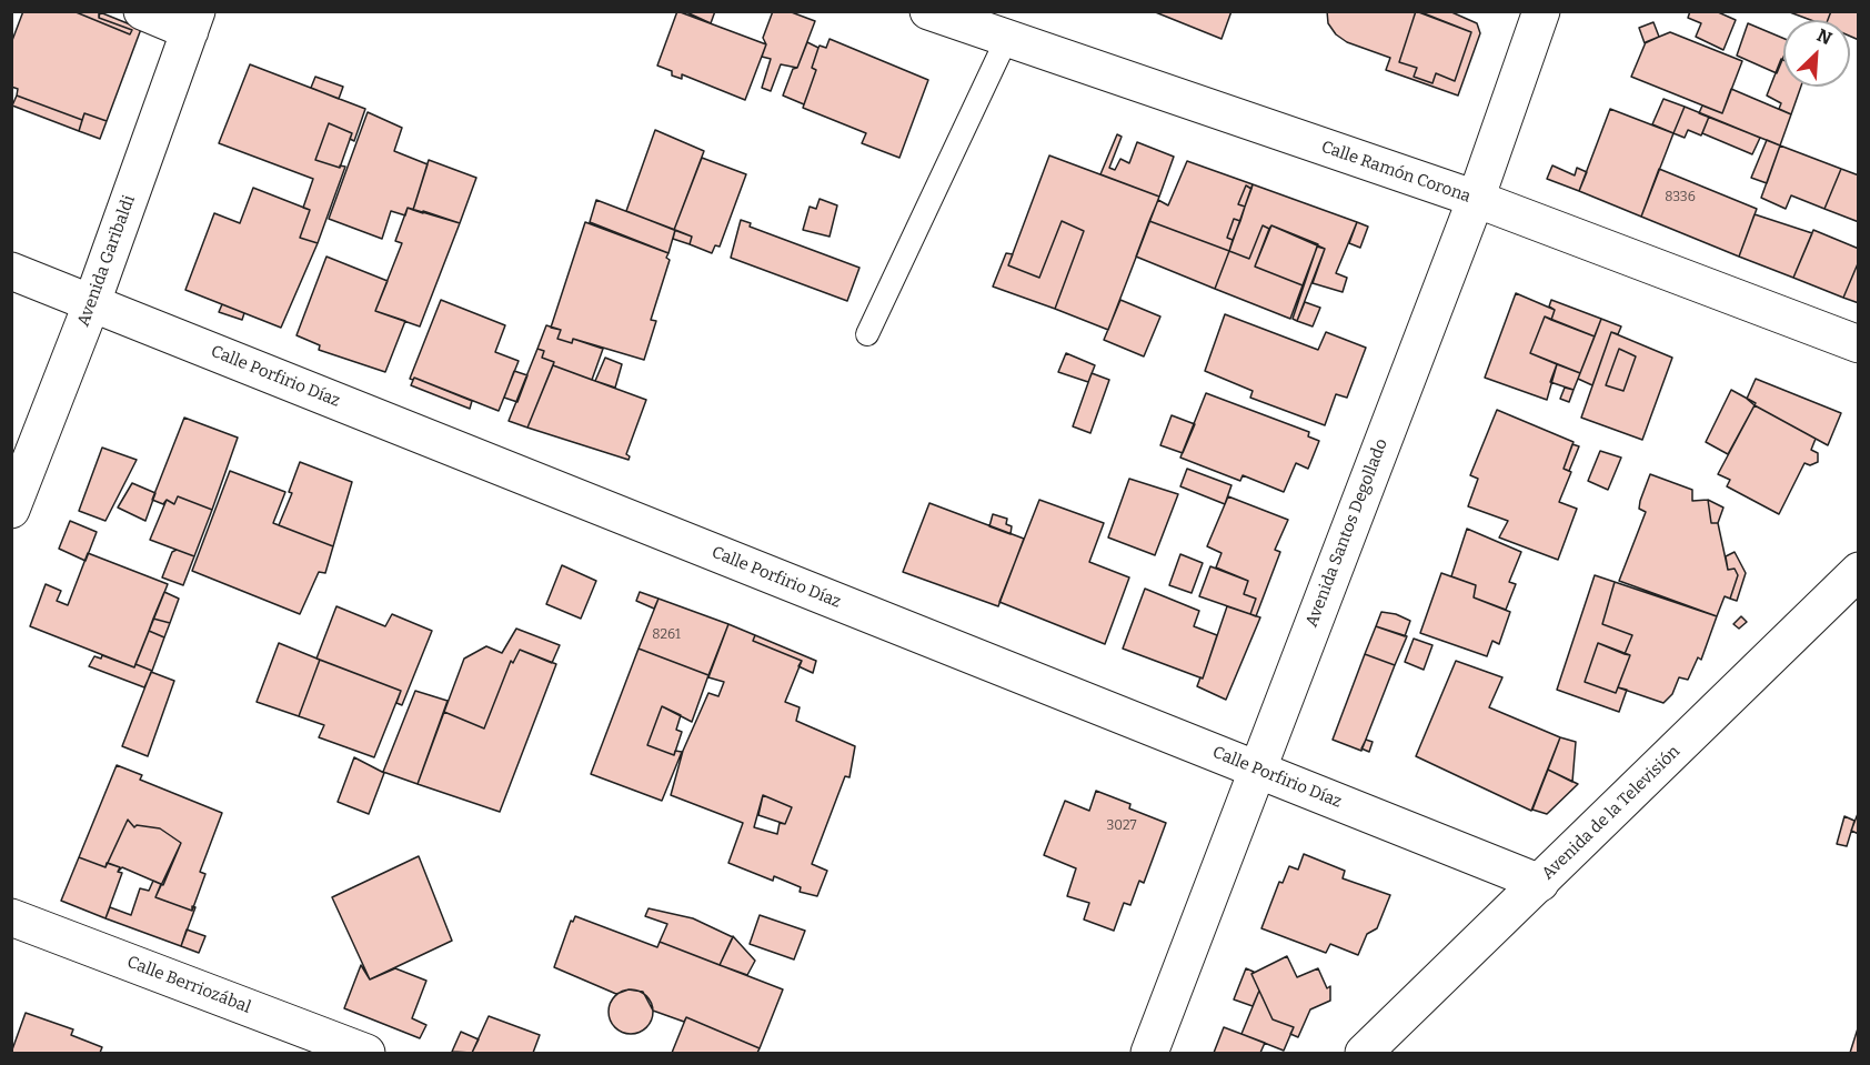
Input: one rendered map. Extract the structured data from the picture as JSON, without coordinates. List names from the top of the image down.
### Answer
{
  "streets": {
    "street": [
      "Calle Ramón Corona",
      "Avenida Garibaldi",
      "Calle Porfirio Díaz",
      "Avenida Santos Degollado",
      "Avenida de la Televisión",
      "Calle Berriozábal"
    ]
  },
  "crossings": [
    ["Calle Ramón Corona", "Avenida Santos Degollado"],
    ["Avenida Garibaldi", "Calle Porfirio Díaz"],
    ["Calle Porfirio Díaz", "Avenida Santos Degollado"],
    ["Calle Porfirio Díaz", "Avenida de la Televisión"]
  ],
  "house_numbers": ["8336", "8261", "3027"],
  "north": "top right"
}
